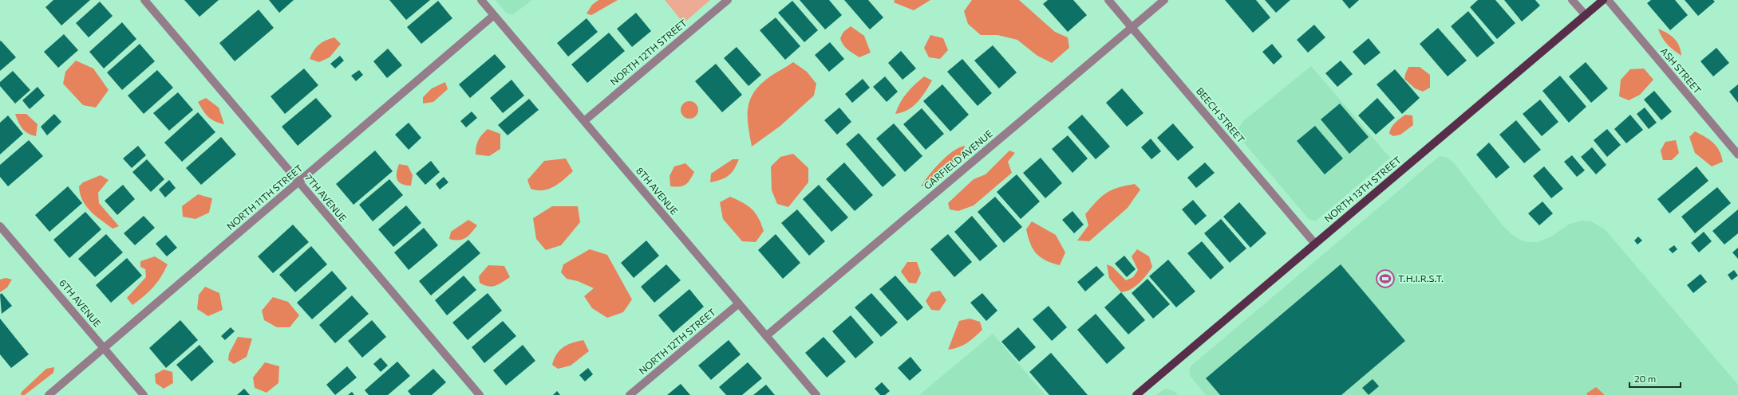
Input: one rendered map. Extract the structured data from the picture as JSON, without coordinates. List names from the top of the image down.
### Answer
{
  "streets": {
    "main road": ["NORTH 13TH STREET"],
    "street": [
      "NORTH 12TH STREET",
      "ASH STREET",
      "BEECH STREET",
      "GARFIELD AVENUE",
      "8TH AVENUE",
      "NORTH 11TH STREET",
      "7TH AVENUE",
      "6TH AVENUE"
    ]
  },
  "crossings": [
    ["NORTH 12TH STREET", "8TH AVENUE"],
    ["BEECH STREET", "GARFIELD AVENUE"],
    ["BEECH STREET", "NORTH 13TH STREET"],
    ["GARFIELD AVENUE", "8TH AVENUE"],
    ["8TH AVENUE", "NORTH 11TH STREET"],
    ["NORTH 11TH STREET", "7TH AVENUE"],
    ["NORTH 11TH STREET", "6TH AVENUE"]
  ],
  "places": {
    "sports": ["T.H.I.R.S.T."]
  },
  "scale_bar": "20 m"
}
